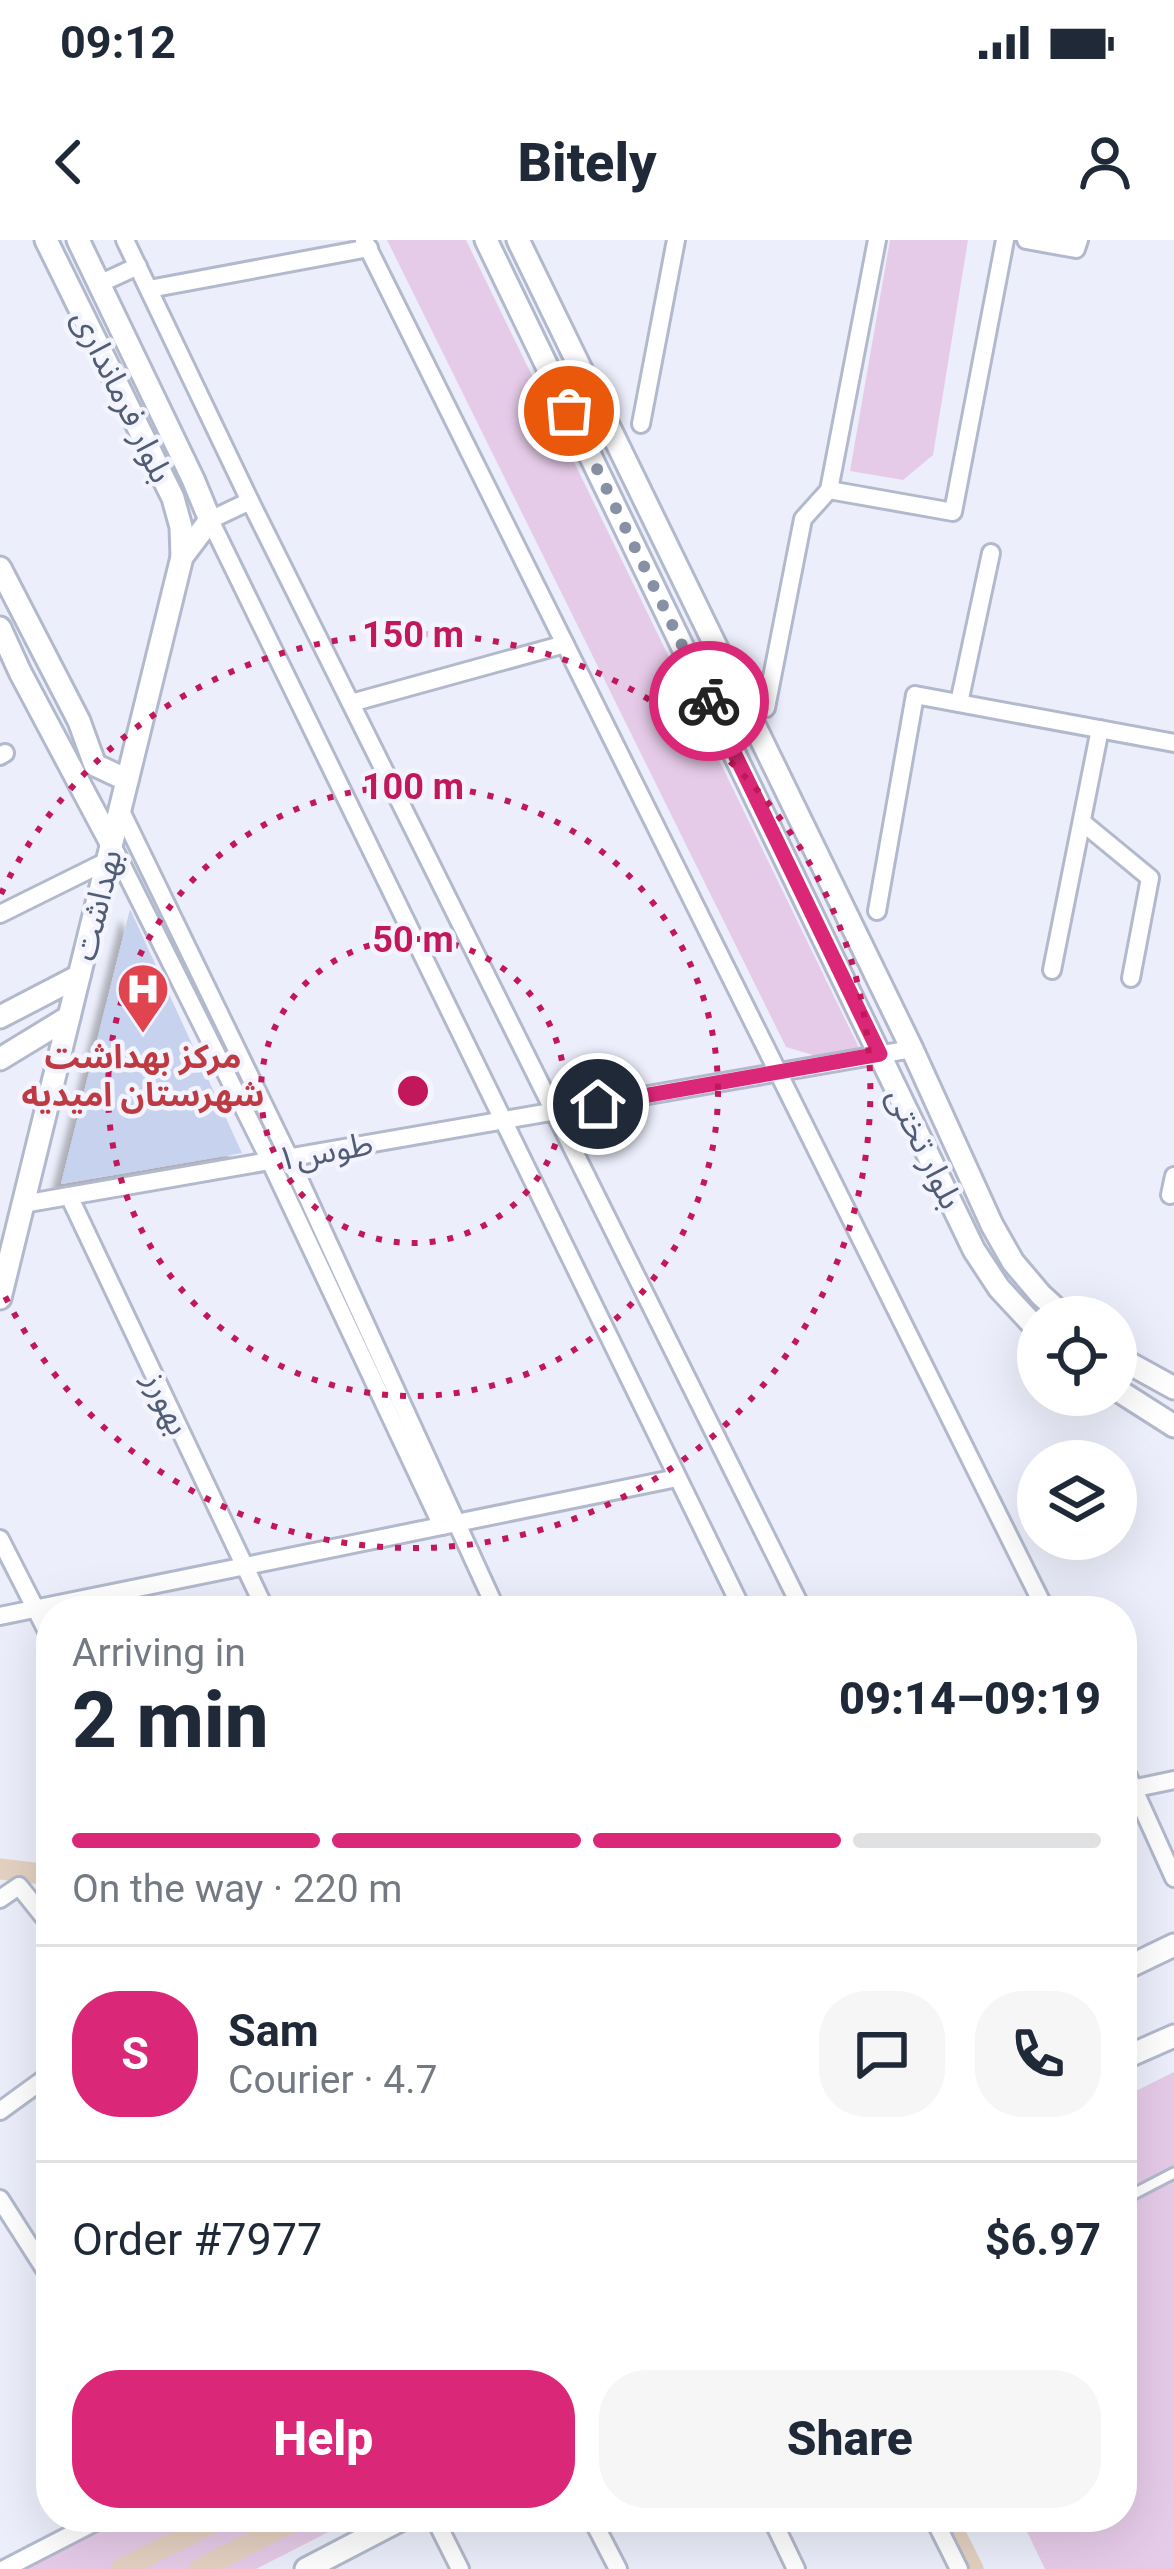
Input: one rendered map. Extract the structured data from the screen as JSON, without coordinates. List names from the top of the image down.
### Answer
{
  "streets": {
    "street": [
      "بلوار فرمانداری",
      "بهداشت",
      "بلوار تختی",
      "طوس۱",
      "بهورز"
    ]
  },
  "crossings": [
    ["بلوار فرمانداری", "بهداشت"],
    ["بهداشت", "طوس۱"],
    ["بلوار تختی", "طوس۱"],
    ["طوس۱", "بهورز"]
  ],
  "places": {
    "hospital": ["مرکز بهداشت شهرستان امیدیه"]
  },
  "page": {
    "status": "09:12",
    "header": "Bitely",
    "heading": ["2 min", "Arriving in", "09:14–09:19"],
    "panel": [
      "Sam",
      "Courier · 4.7",
      "Order #7977",
      "$6.97"
    ],
    "bar": "On the way · 220 m",
    "round": "S",
    "buttons": ["Help", "Share"]
  },
  "rings": ["150 m", "100 m", "50 m"]
}
